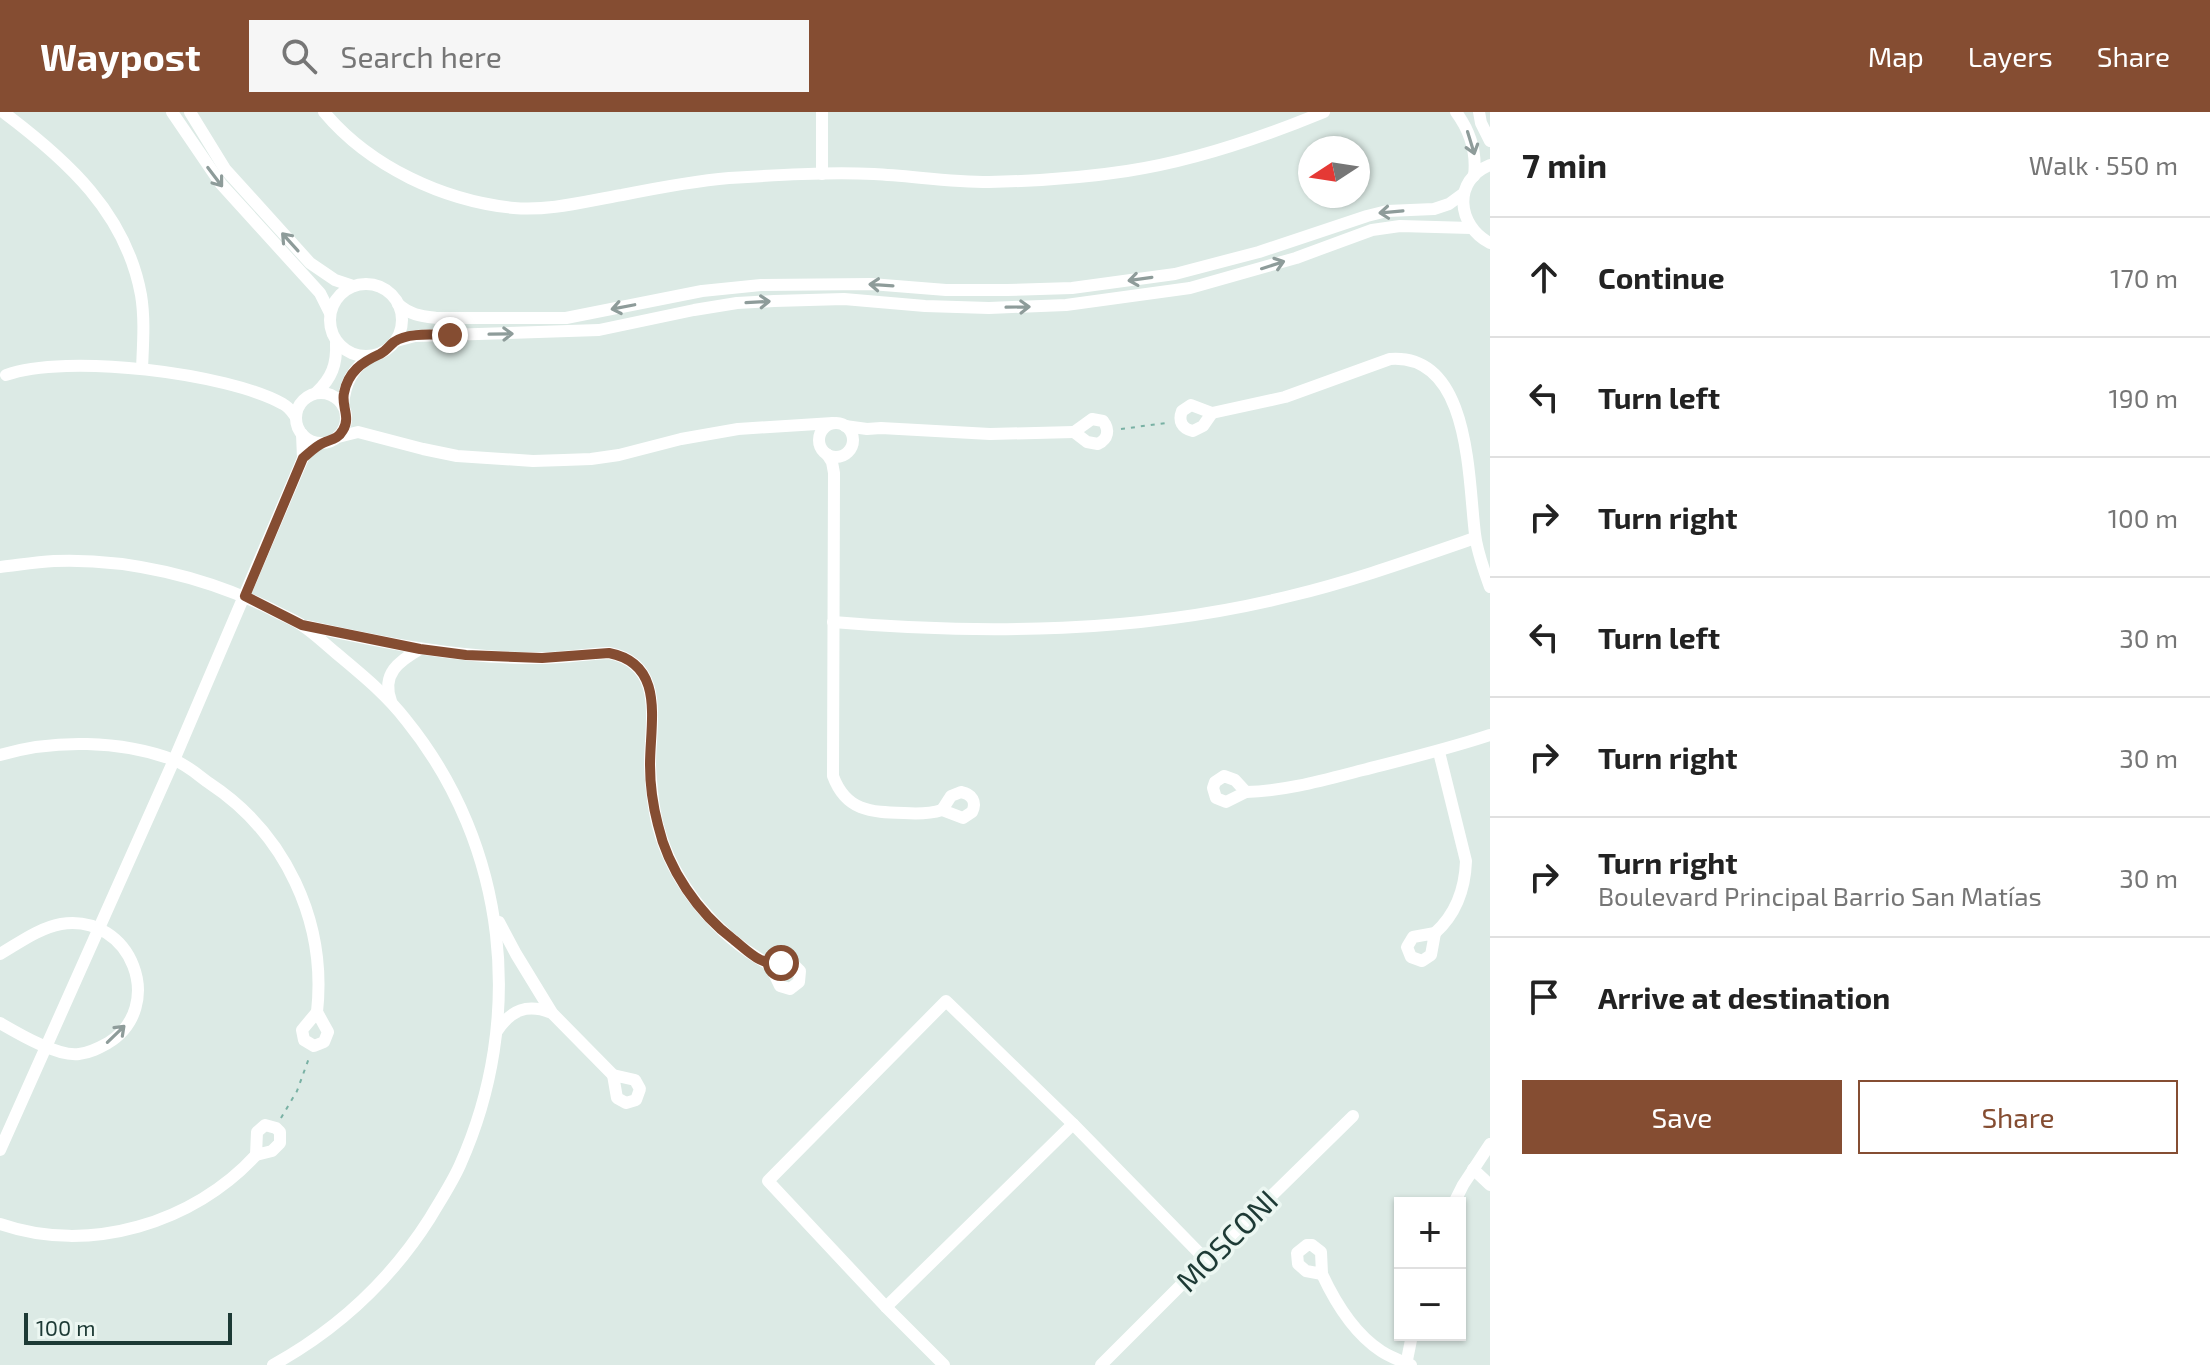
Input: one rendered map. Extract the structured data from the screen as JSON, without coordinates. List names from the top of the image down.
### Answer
{
  "streets": {
    "street": ["MOSCONI"]
  },
  "scale_bar": "100 m",
  "north": "left",
  "page": {
    "header": "Waypost",
    "search": "Search here",
    "nav": ["Map", "Layers", "Share"],
    "heading": ["7 min", "Walk · 550 m"],
    "list": [
      ["Continue", "170 m"],
      ["Turn left", "190 m"],
      ["Turn right", "100 m"],
      ["Turn left", "30 m"],
      ["Turn right", "30 m"],
      ["Turn right", "Boulevard Principal Barrio San Matías", "30 m"],
      "Arrive at destination"
    ],
    "buttons": ["Save", "Share"],
    "map_buttons": ["+", "−"],
    "scale": "100 m"
  }
}
